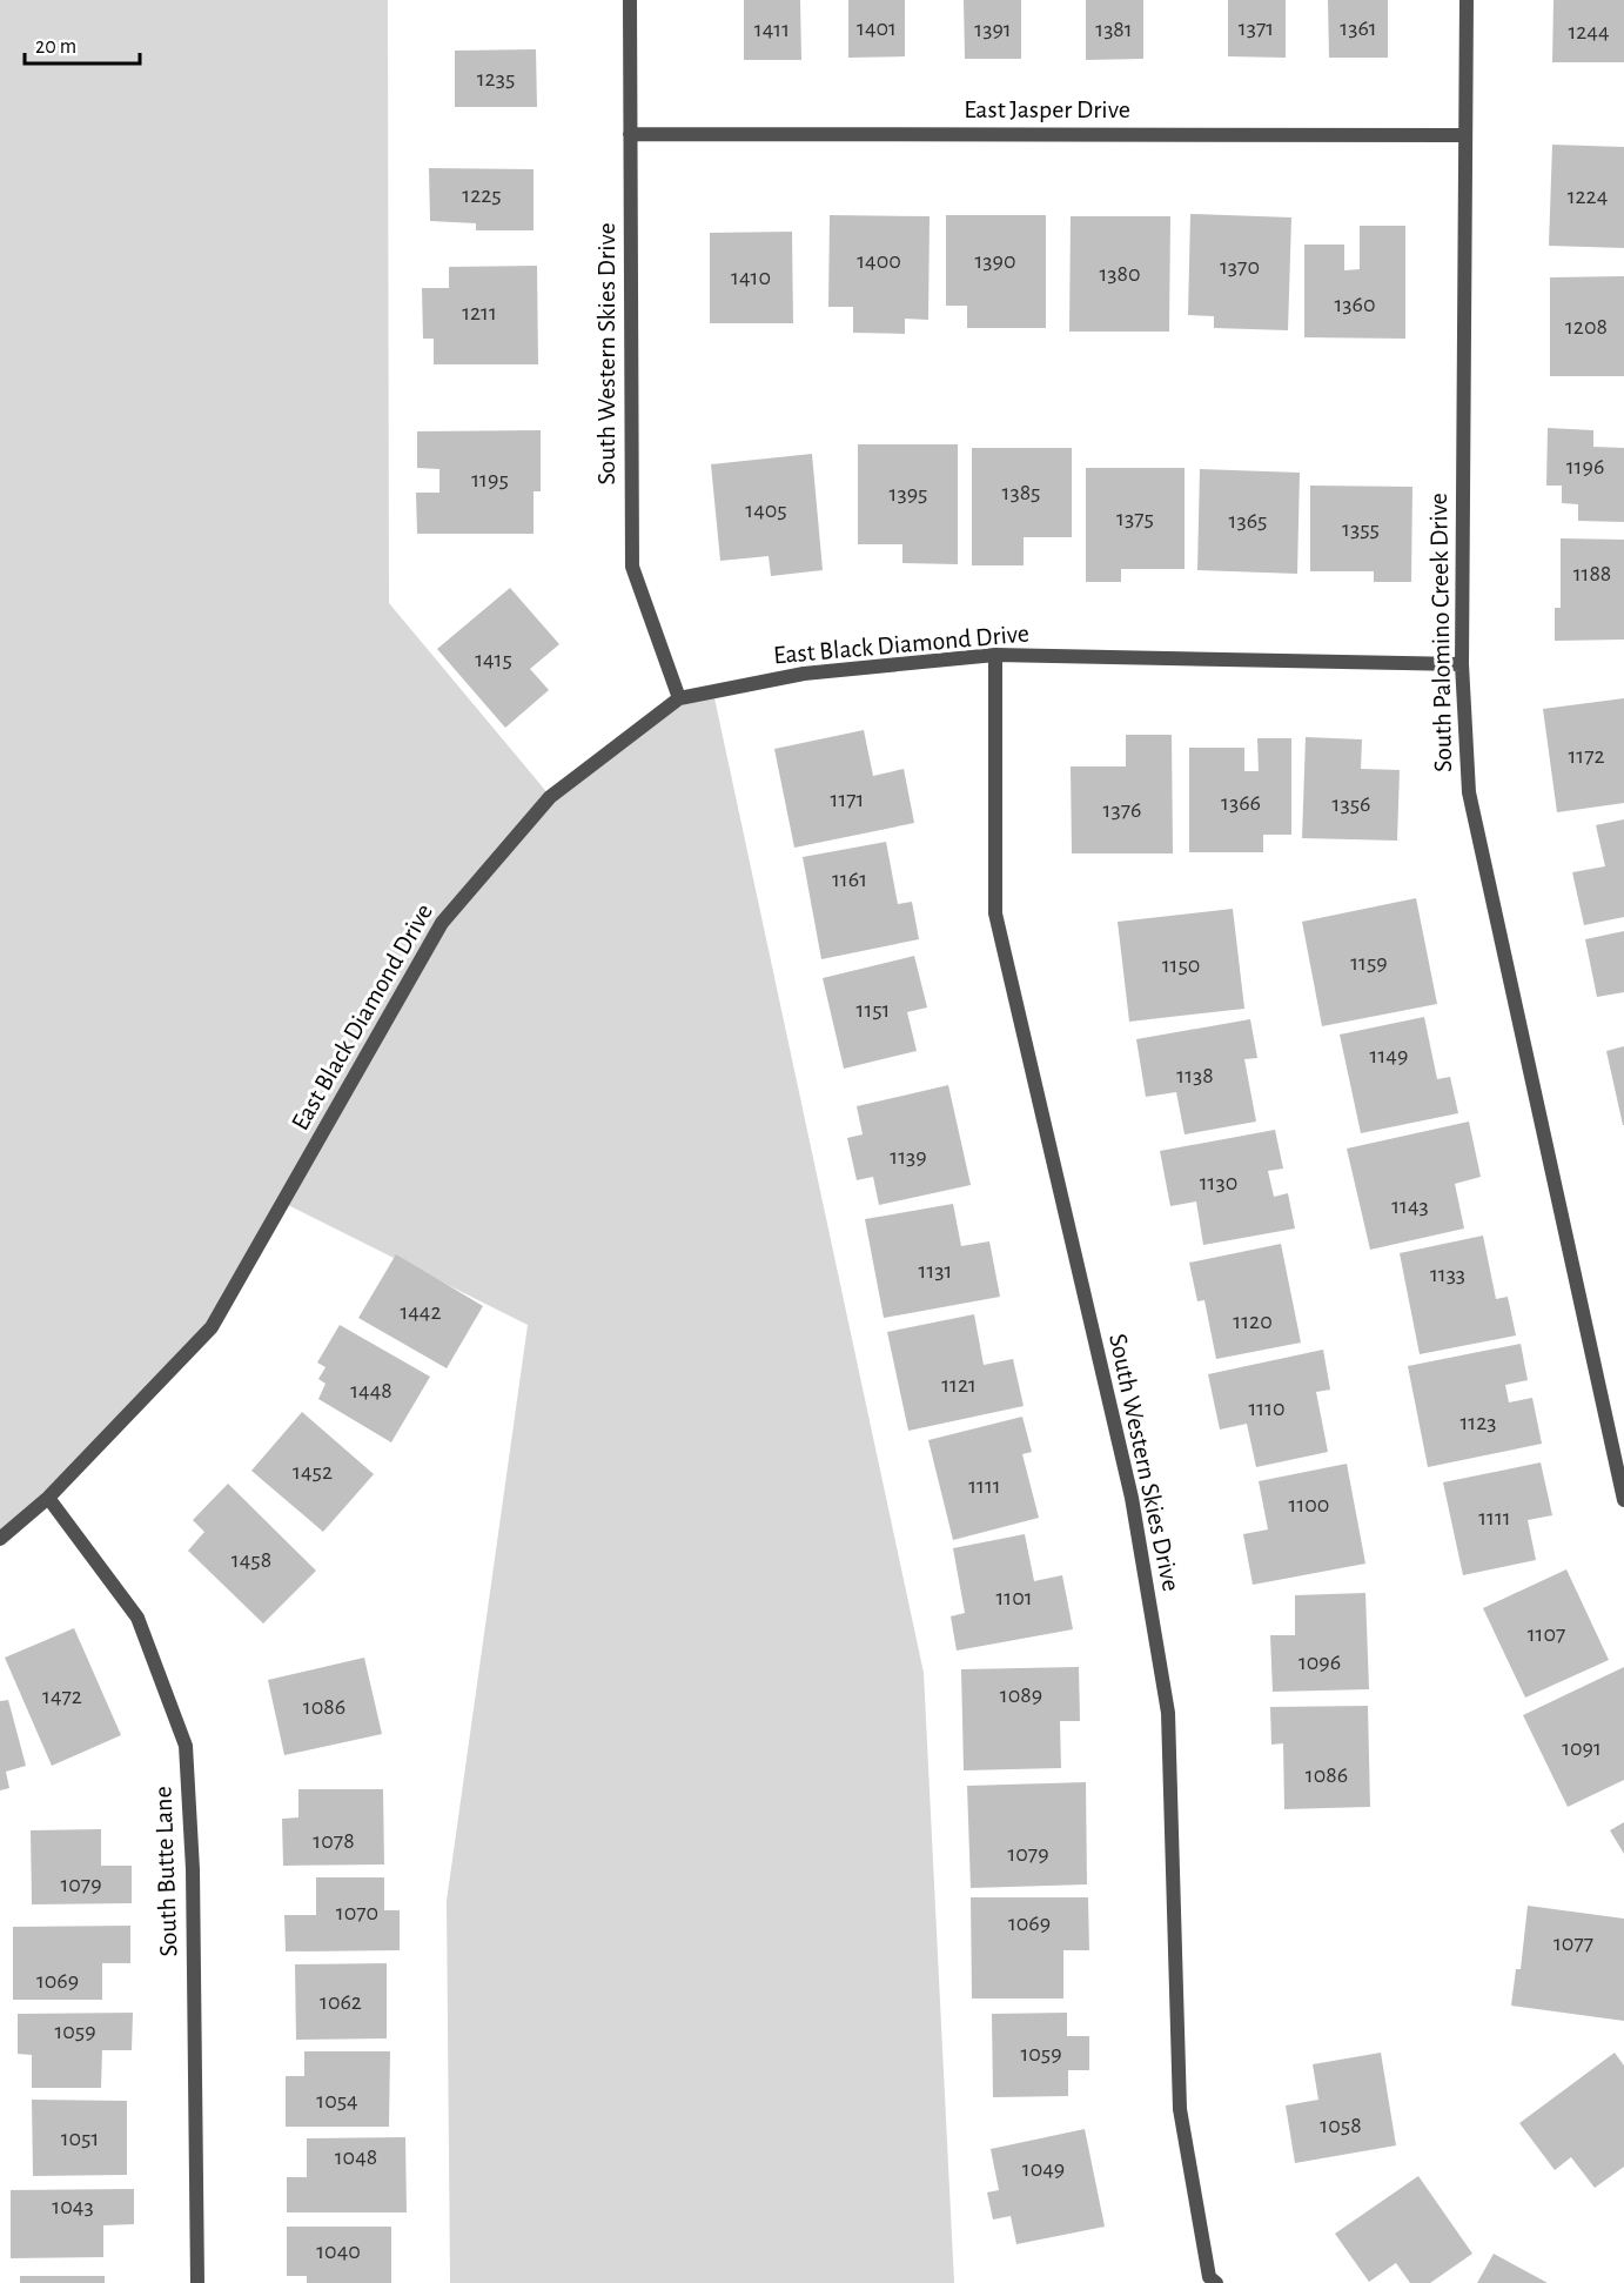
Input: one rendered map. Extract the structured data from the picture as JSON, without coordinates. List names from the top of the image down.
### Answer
{
  "streets": {
    "street": [
      "East Jasper Drive",
      "South Western Skies Drive",
      "South Palomino Creek Drive",
      "East Black Diamond Drive",
      "South Butte Lane"
    ]
  },
  "crossings": [
    ["East Jasper Drive", "South Western Skies Drive"],
    ["East Jasper Drive", "South Palomino Creek Drive"],
    ["South Western Skies Drive", "East Black Diamond Drive"],
    ["South Palomino Creek Drive", "East Black Diamond Drive"],
    ["East Black Diamond Drive", "South Butte Lane"]
  ],
  "house_numbers": [
    "1401",
    "1371",
    "1361",
    "1411",
    "1391",
    "1381",
    "1244",
    "1235",
    "1225",
    "1224",
    "1400",
    "1390",
    "1370",
    "1380",
    "1410",
    "1360",
    "1211",
    "1208",
    "1196",
    "1195",
    "1385",
    "1395",
    "1405",
    "1375",
    "1365",
    "1355",
    "1188",
    "1415",
    "1172",
    "1171",
    "1366",
    "1356",
    "1376",
    "1161",
    "1159",
    "1150",
    "1151",
    "1149",
    "1138",
    "1139",
    "1130",
    "1143",
    "1131",
    "1133",
    "1442",
    "1120",
    "1121",
    "1448",
    "1110",
    "1123",
    "1452",
    "1111",
    "1100",
    "1111",
    "1458",
    "1101",
    "1107",
    "1096",
    "1089",
    "1472",
    "1086",
    "1091",
    "1086",
    "1078",
    "1079",
    "1079",
    "1070",
    "1069",
    "1077",
    "1069",
    "1062",
    "1059",
    "1059",
    "1054",
    "1058",
    "1051",
    "1048",
    "1049",
    "1043",
    "1040"
  ],
  "scale_bar": "20 m"
}
